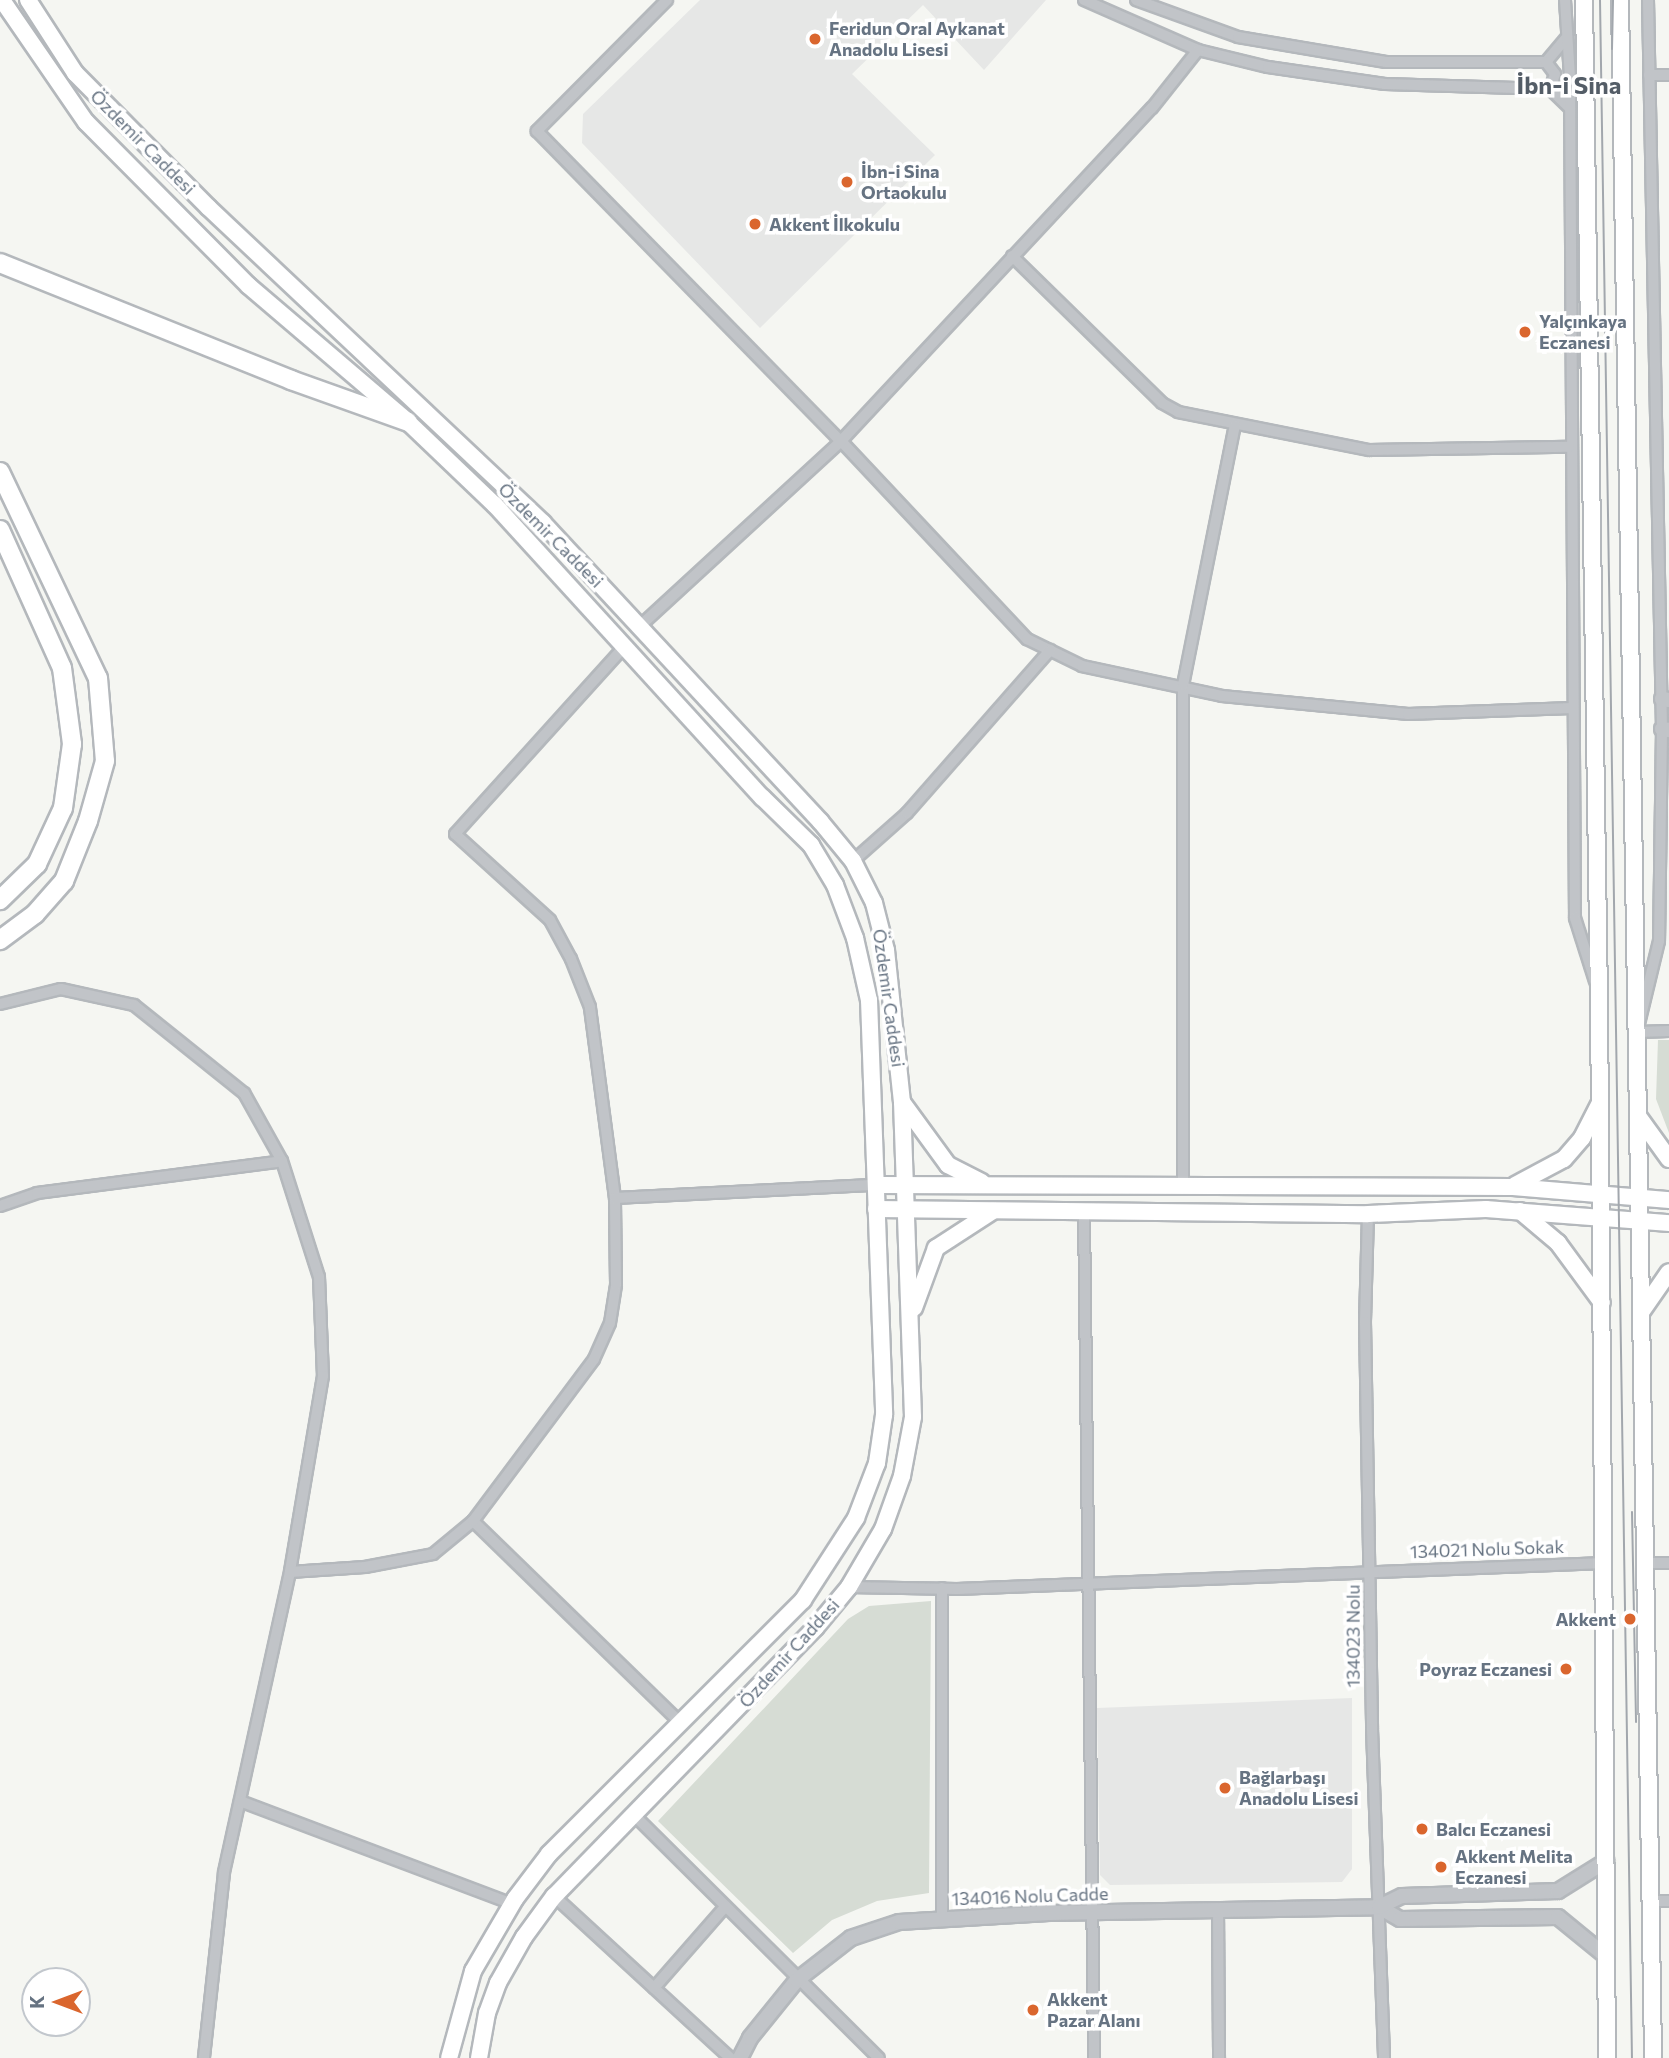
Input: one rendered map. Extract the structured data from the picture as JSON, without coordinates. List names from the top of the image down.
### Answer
{
  "streets": {
    "main road": ["Özdemir Caddesi"],
    "street": ["134021 Nolu Sokak", "134023 Nolu", "134016 Nolu Cadde"]
  },
  "crossings": [
    ["Özdemir Caddesi", "134021 Nolu Sokak"],
    ["134021 Nolu Sokak", "134023 Nolu"],
    ["134023 Nolu", "134016 Nolu Cadde"]
  ],
  "districts": ["İbn-i Sina"],
  "places": [
    "Feridun Oral Aykanat Anadolu Lisesi",
    "İbn-i Sina Ortaokulu",
    "Akkent İlkokulu",
    "Yalçınkaya Eczanesi",
    "Akkent",
    "Poyraz Eczanesi",
    "Bağlarbaşı Anadolu Lisesi",
    "Balcı Eczanesi",
    "Akkent Melita Eczanesi",
    "Akkent Pazar Alanı"
  ],
  "north": "left"
}
